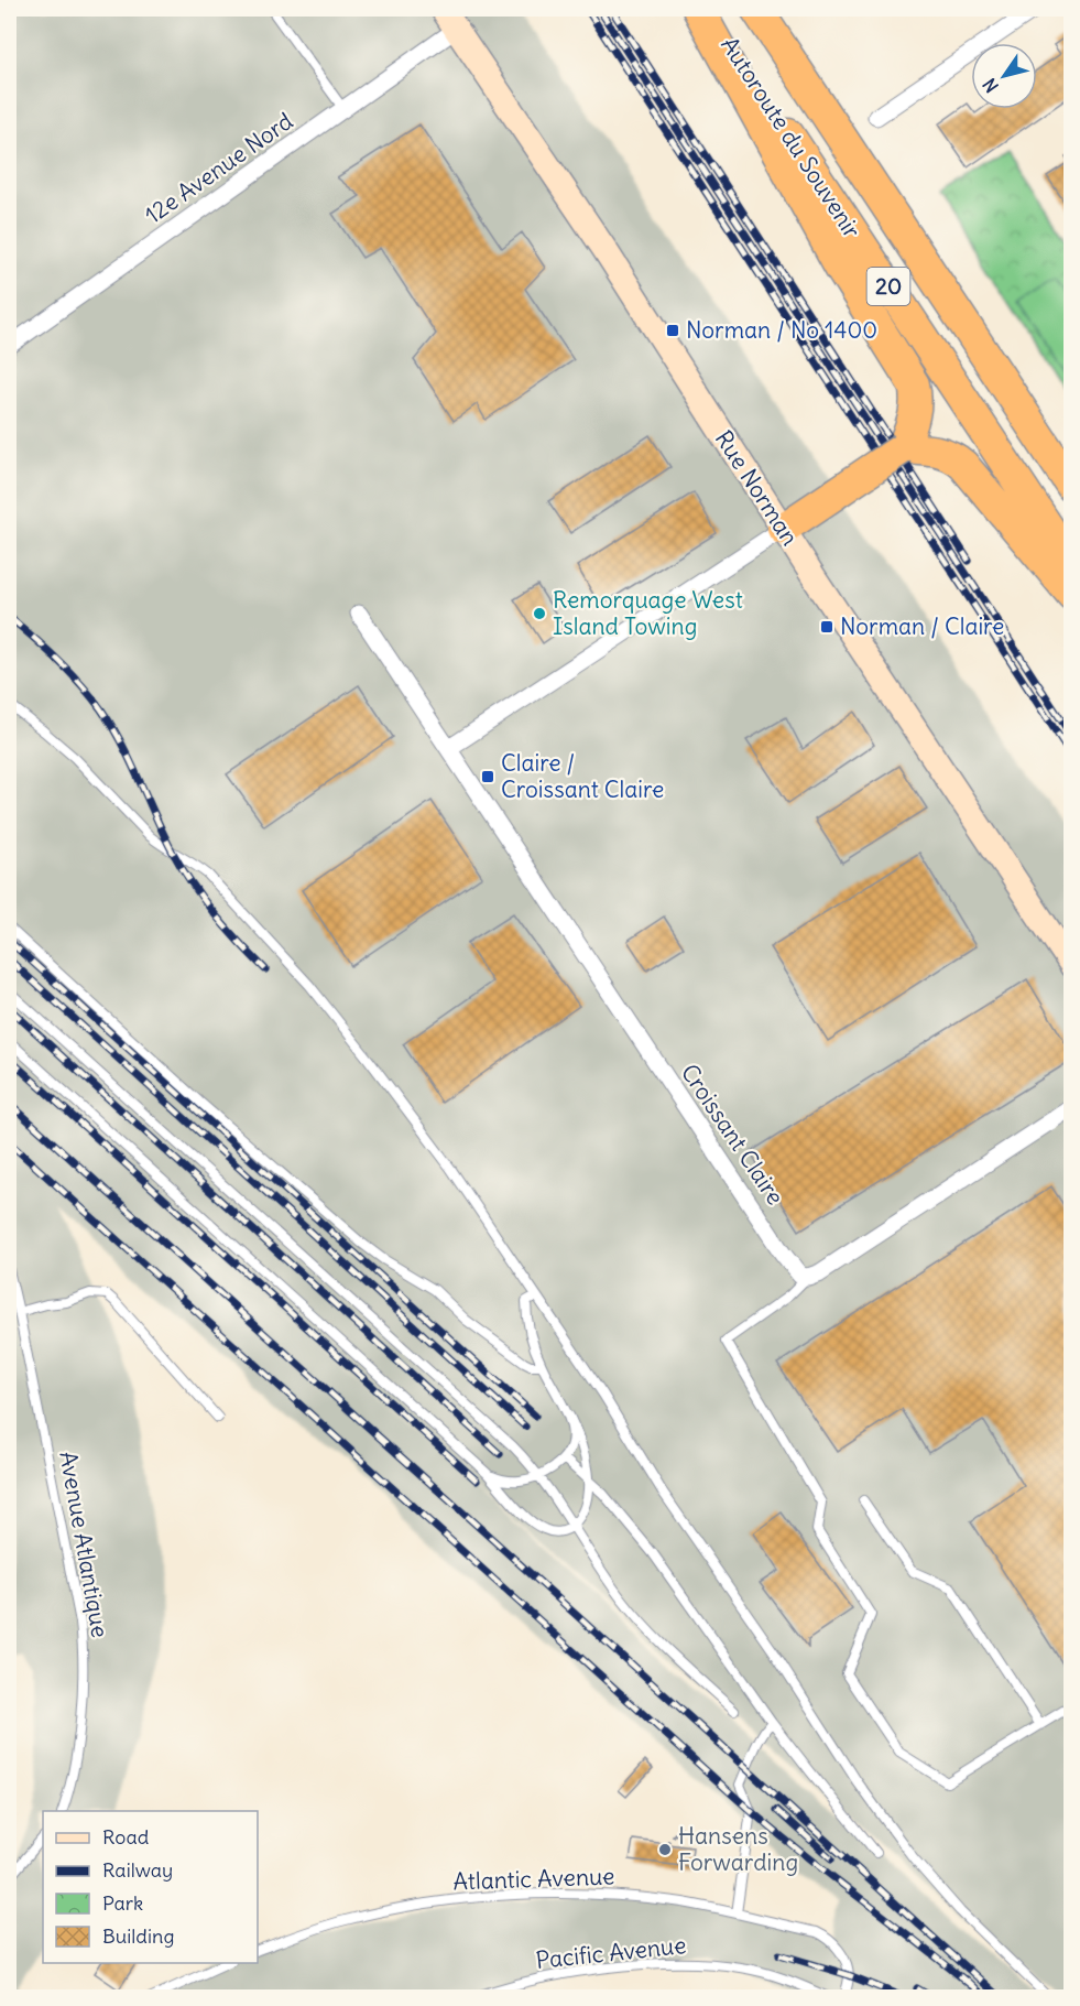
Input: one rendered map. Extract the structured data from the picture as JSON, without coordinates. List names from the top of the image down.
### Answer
{
  "streets": {
    "highway": ["Autoroute du Souvenir", "20"],
    "street": ["12e Avenue Nord", "Rue Norman", "Croissant Claire"],
    "lane": ["Avenue Atlantique", "Atlantic Avenue", "Pacific Avenue"]
  },
  "crossings": [
    ["12e Avenue Nord", "Rue Norman"]
  ],
  "places": {
    "transit": ["Norman / No 1400", "Norman / Claire", "Claire / Croissant Claire"],
    "other": ["Remorquage West Island Towing", "Hansens Forwarding"]
  },
  "legend": [
    "Road",
    "Railway",
    "Park",
    "Building"
  ],
  "north": "bottom left"
}
